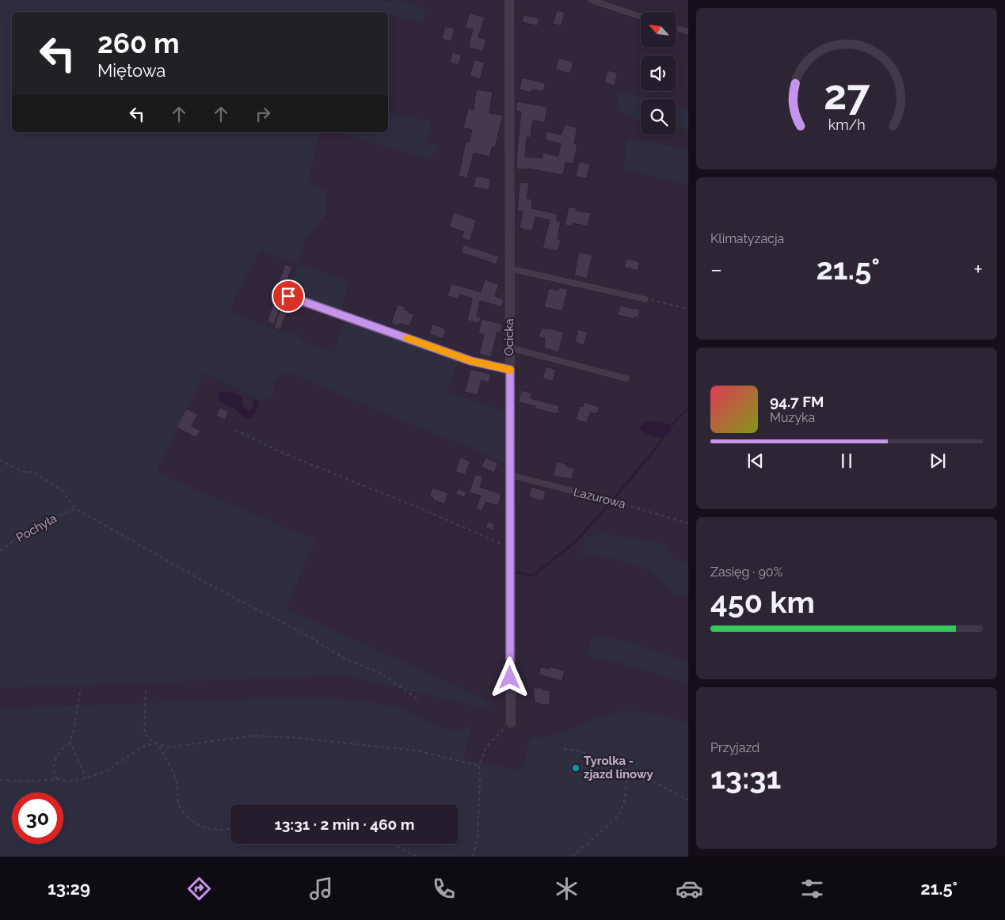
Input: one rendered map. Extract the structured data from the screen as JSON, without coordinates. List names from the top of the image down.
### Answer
{
  "streets": {
    "street": ["Ocicka"],
    "lane": ["Lazurowa"],
    "path": ["Pochyła"]
  },
  "crossings": [
    ["Ocicka", "Lazurowa"]
  ],
  "places": ["Tyrolka - zjazd linowy"],
  "north": "top left",
  "page": {
    "turn": ["260 m", "Miętowa"],
    "tile": [
      "Klimatyzacja",
      ["Zasięg · 90%", "450 km"],
      ["Przyjazd", "13:31"]
    ],
    "heat": ["−", "21.5°", "+"],
    "song": ["94.7 FM", "Muzyka"],
    "limit": "30",
    "trip": "13:31 · 2 min · 460 m",
    "tabs": ["13:29", "21.5°"],
    "gauge": ["27", "km/h"]
  }
}
